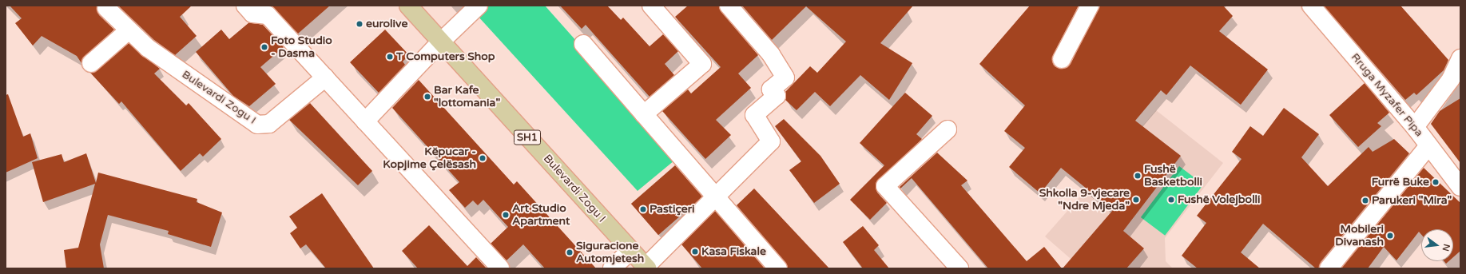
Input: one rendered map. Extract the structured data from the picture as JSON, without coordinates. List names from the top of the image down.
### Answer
{
  "streets": {
    "main road": ["Bulevardi Zogu I", "SH1"],
    "street": ["Rruga Myzafer Pipa"]
  },
  "places": [
    "eurolive",
    "Foto Studio - Dasma",
    "T Computers Shop",
    "Bar Kafe \"lottomania\"",
    "Këpucar - Kopjime Çelësash",
    "Fushë Basketbolli",
    "Furrë Buke",
    "Shkolla 9-vjecare \"Ndre Mjeda\"",
    "Fushë Volejbolli",
    "Parukeri \"Mira\"",
    "Pastiçeri",
    "Art Studio Apartment",
    "Mobileri Divanash",
    "Kasa Fiskale",
    "Siguracione Automjetesh"
  ],
  "north": "right"
}
